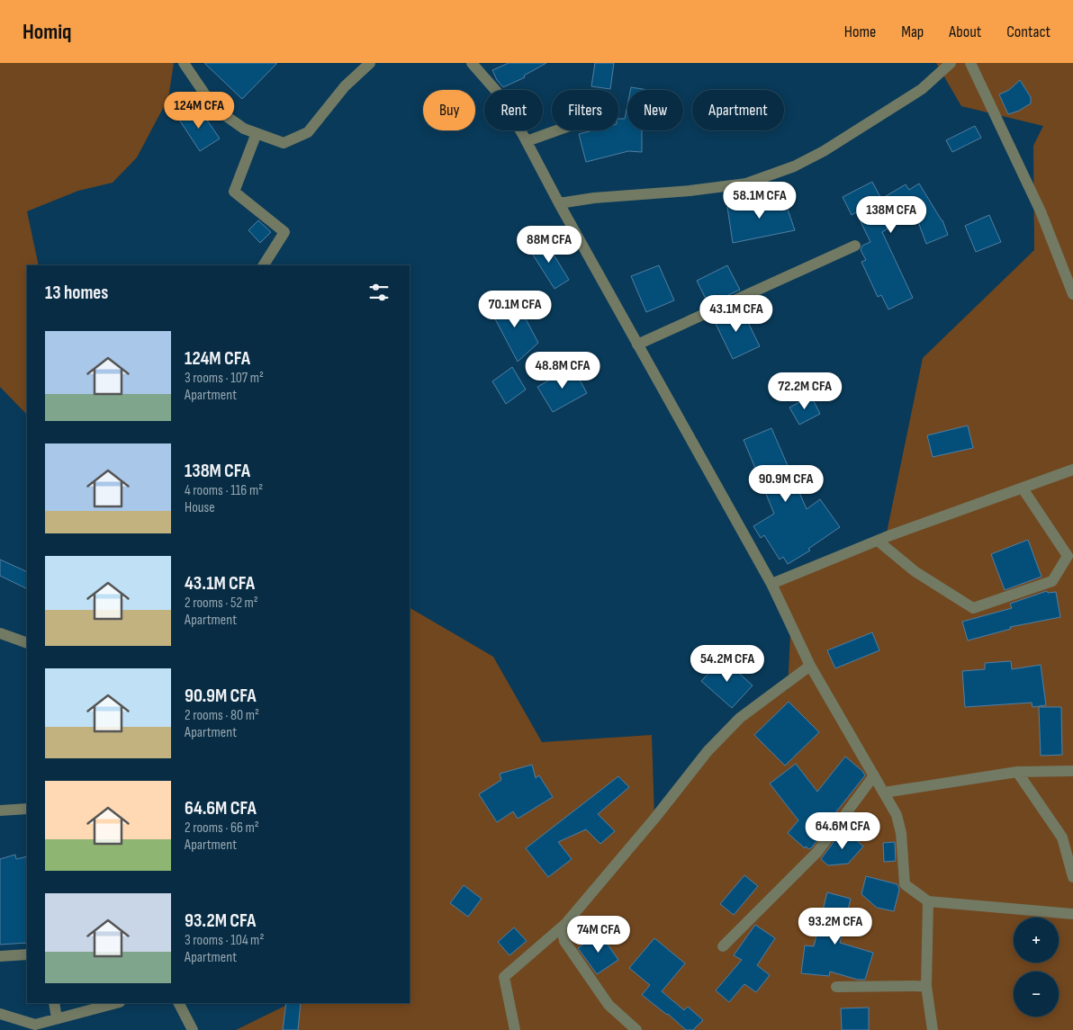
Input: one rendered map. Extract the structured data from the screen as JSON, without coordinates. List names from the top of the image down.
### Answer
{
  "page": {
    "header": "Homiq",
    "nav": [
      "Home",
      "Map",
      "About",
      "Contact"
    ],
    "chip": [
      "Buy",
      "Rent",
      "Filters",
      "New",
      "Apartment"
    ],
    "price": [
      "124M CFA",
      "58.1M CFA",
      "138M CFA",
      "88M CFA",
      "70.1M CFA",
      "43.1M CFA",
      "48.8M CFA",
      "72.2M CFA",
      "90.9M CFA",
      "54.2M CFA",
      "64.6M CFA",
      "93.2M CFA",
      "74M CFA"
    ],
    "heading": "13 homes",
    "list": [
      {
        "name": "124M CFA",
        "note": "3 rooms · 107 m² · Apartment"
      },
      {
        "name": "138M CFA",
        "note": "4 rooms · 116 m² · House"
      },
      {
        "name": "43.1M CFA",
        "note": "2 rooms · 52 m² · Apartment"
      },
      {
        "name": "90.9M CFA",
        "note": "2 rooms · 80 m² · Apartment"
      },
      {
        "name": "64.6M CFA",
        "note": "2 rooms · 66 m² · Apartment"
      },
      {
        "name": "93.2M CFA",
        "note": "3 rooms · 104 m² · Apartment"
      }
    ],
    "map_buttons": ["+", "−"]
  }
}
